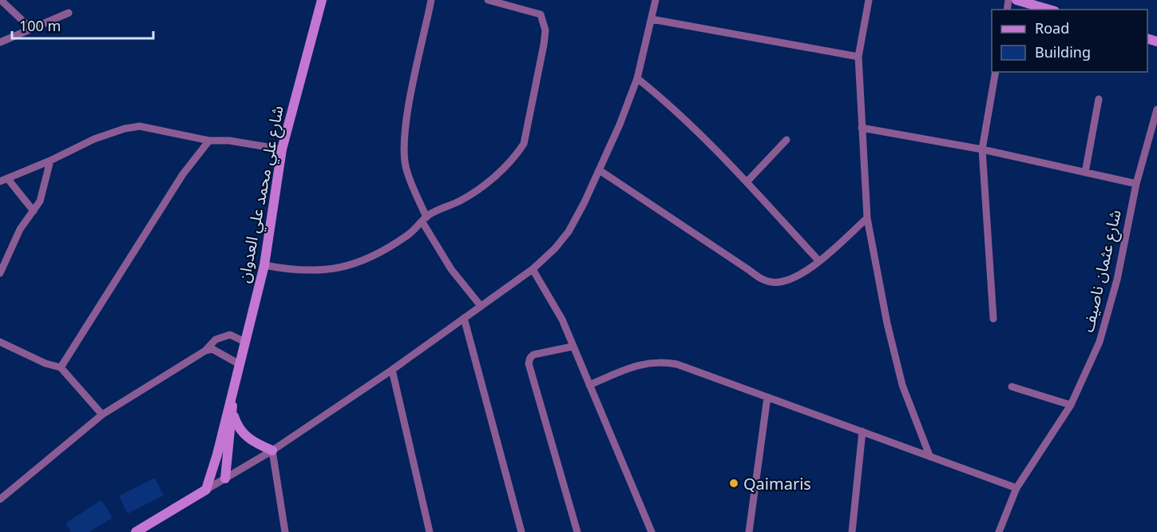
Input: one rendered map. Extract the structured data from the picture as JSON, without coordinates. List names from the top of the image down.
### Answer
{
  "streets": {
    "street": ["شارع علي محمد علي العدوان", "شارع عثمان ناصيف"]
  },
  "places": ["Qaimaris"],
  "legend": ["Road", "Building"],
  "scale_bar": "100 m"
}
